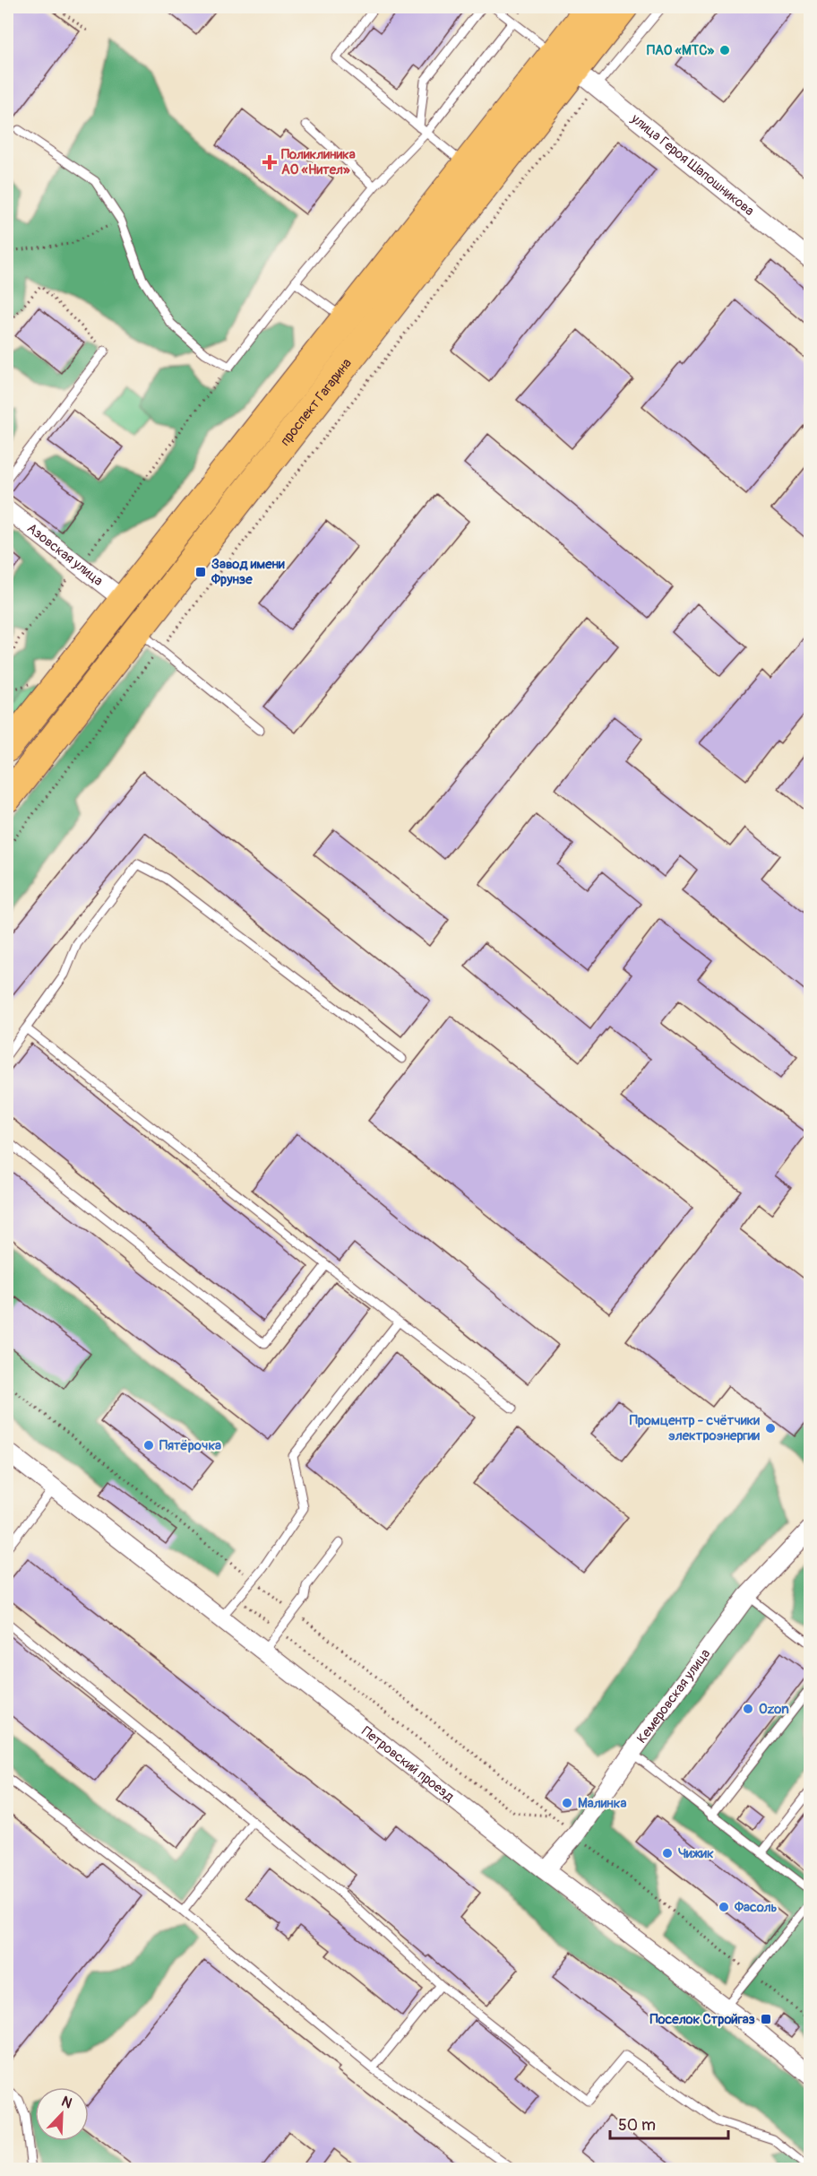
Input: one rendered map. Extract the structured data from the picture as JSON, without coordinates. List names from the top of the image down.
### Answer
{
  "streets": {
    "main road": ["проспект Гагарина"],
    "street": [
      "улица Героя Шапошникова",
      "Азовская улица",
      "Кемеровская улица",
      "Петровский проезд"
    ]
  },
  "crossings": [
    ["улица Героя Шапошникова", "проспект Гагарина"],
    ["проспект Гагарина", "Азовская улица"],
    ["Кемеровская улица", "Петровский проезд"]
  ],
  "places": {
    "other": [
      "ПАО «МТС»",
      "Промцентр - счётчики электроэнергии",
      "Пятёрочка",
      "Ozon",
      "Малинка",
      "Чижик",
      "Фасоль"
    ],
    "health": ["Поликлиника АО «Нител»"],
    "transit": ["Завод имени Фрунзе", "Поселок Стройгаз"]
  },
  "scale_bar": "50 m",
  "north": "top right"
}
